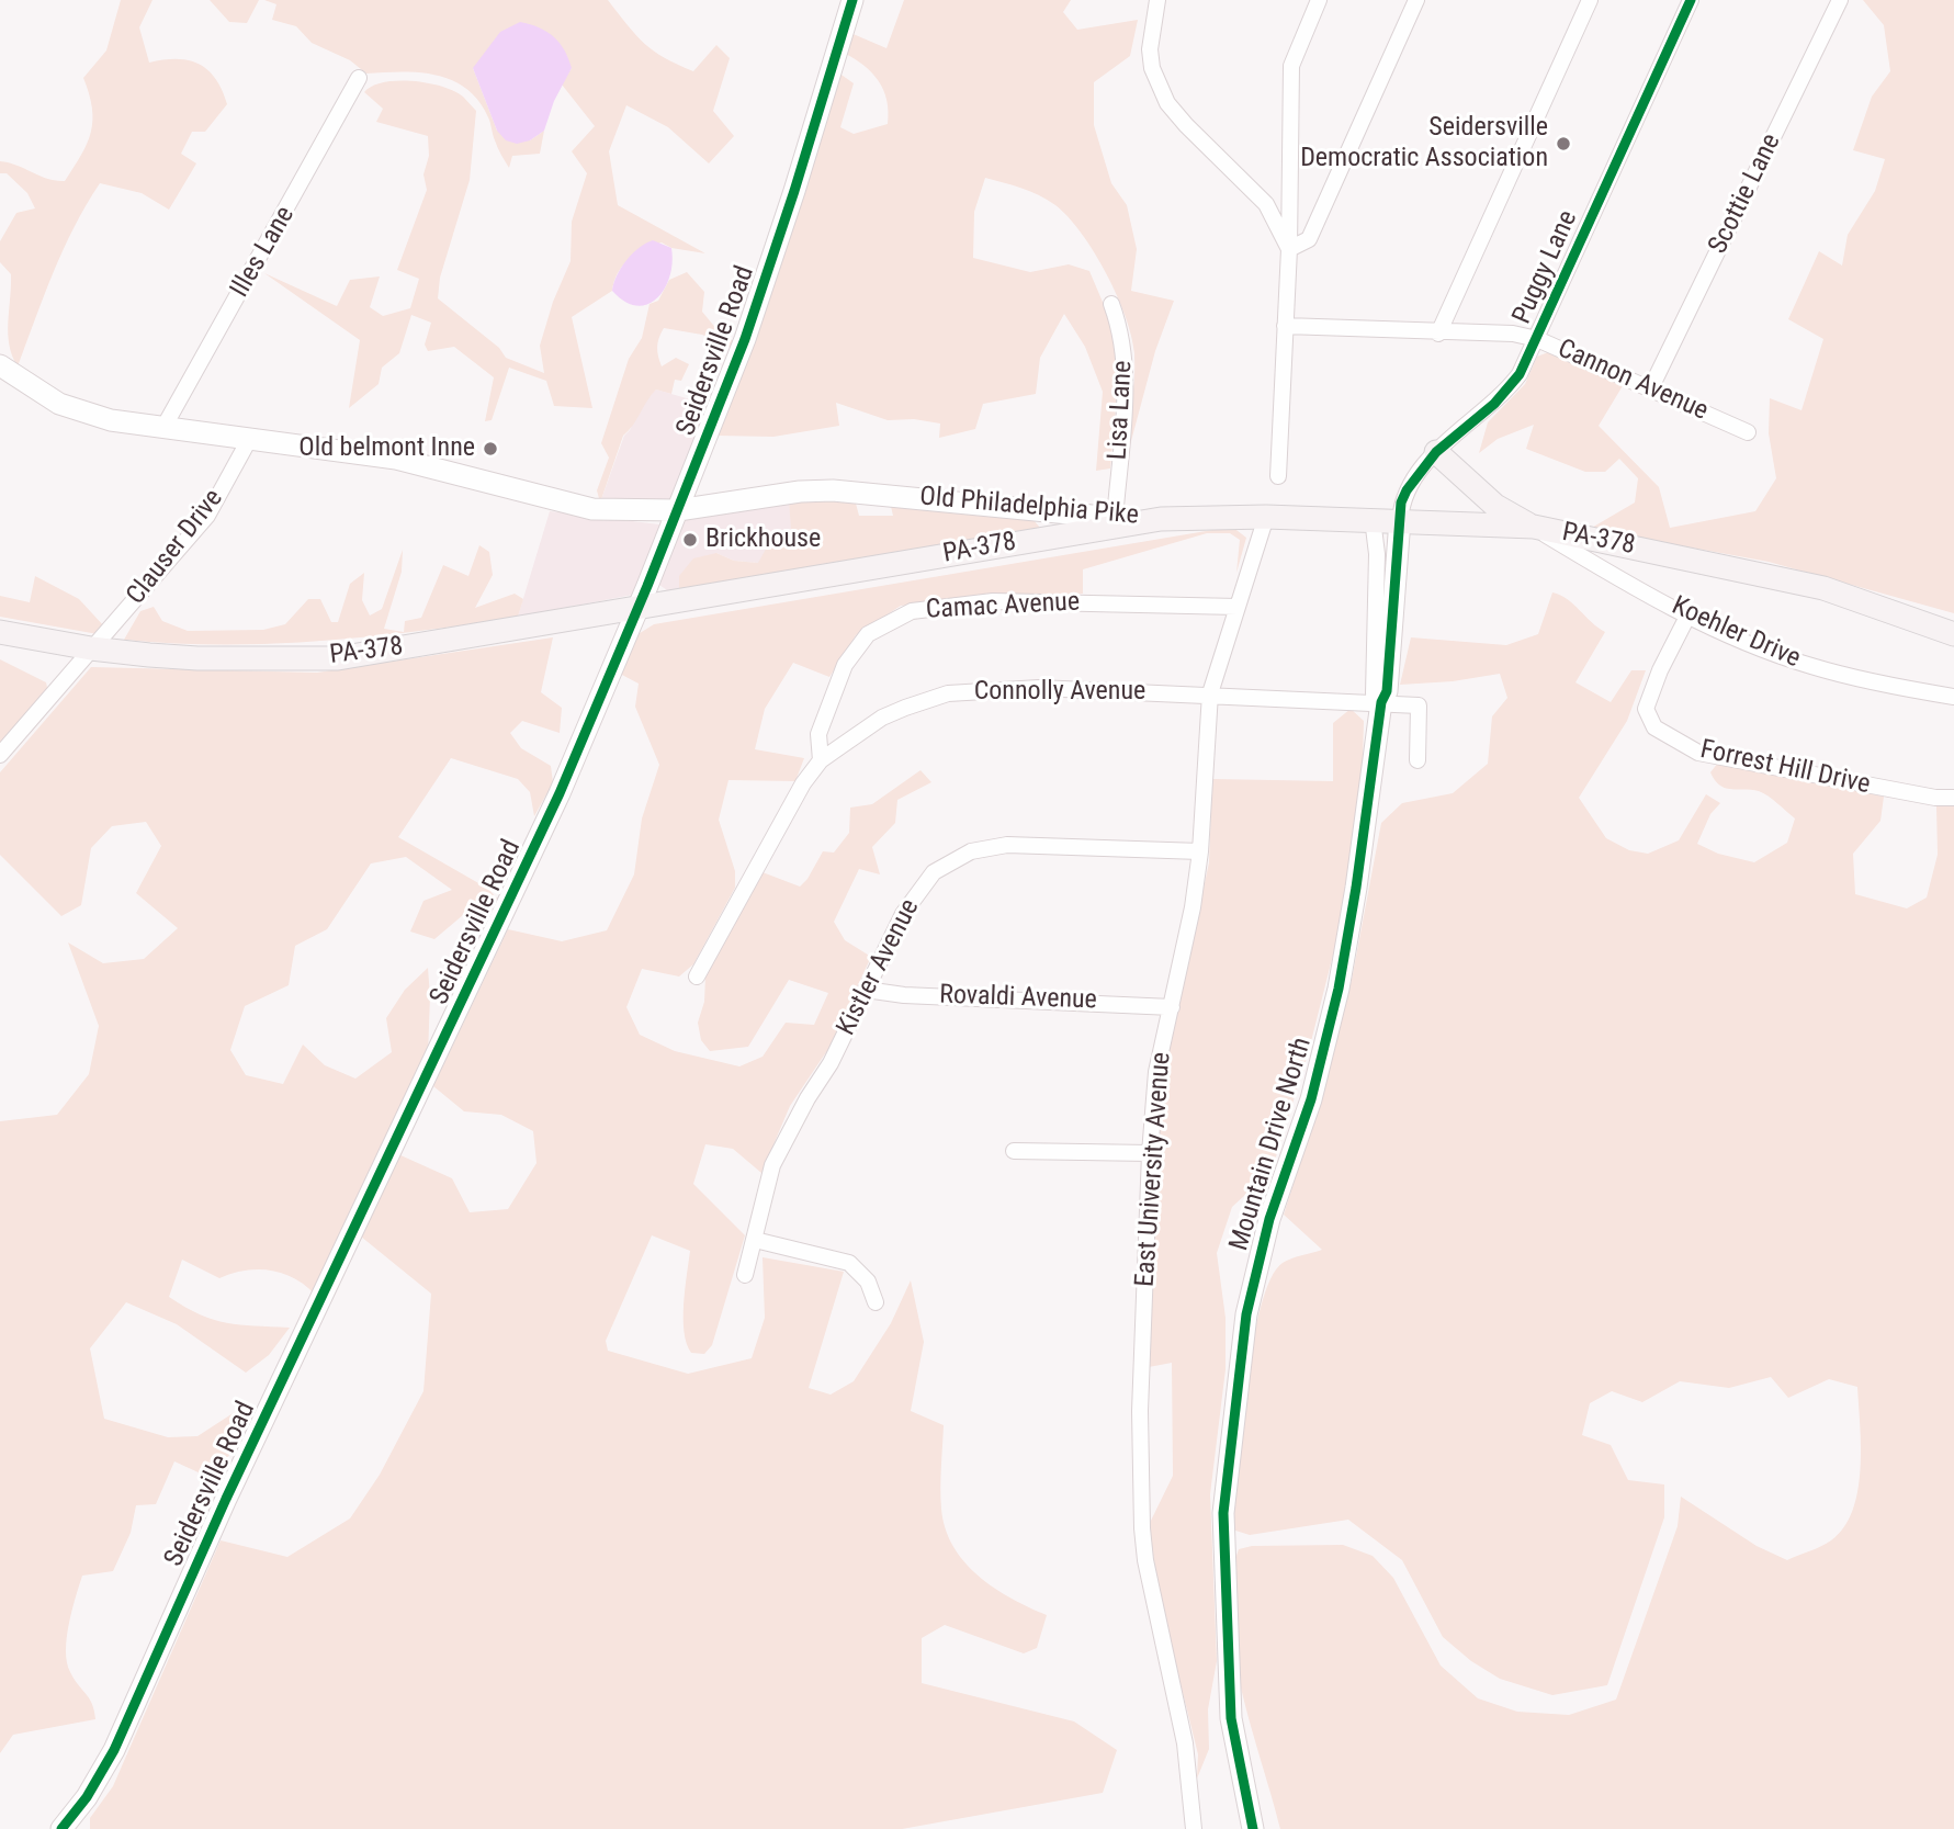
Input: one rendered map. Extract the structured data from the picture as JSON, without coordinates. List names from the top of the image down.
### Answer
{
  "streets": {
    "main road": ["PA-378"],
    "street": [
      "Scottie Lane",
      "Illes Lane",
      "Puggy Lane",
      "Seidersville Road",
      "Cannon Avenue",
      "Lisa Lane",
      "Old Philadelphia Pike",
      "Clauser Drive",
      "Camac Avenue",
      "Koehler Drive",
      "Connolly Avenue",
      "Forrest Hill Drive",
      "Kistler Avenue",
      "Rovaldi Avenue",
      "Mountain Drive North",
      "East University Avenue"
    ]
  },
  "crossings": [
    ["Scottie Lane", "Cannon Avenue"],
    ["Illes Lane", "Old Philadelphia Pike"],
    ["Puggy Lane", "Cannon Avenue"],
    ["Puggy Lane", "PA-378"],
    ["Puggy Lane", "Mountain Drive North"],
    ["Seidersville Road", "Old Philadelphia Pike"],
    ["Seidersville Road", "PA-378"],
    ["Lisa Lane", "Old Philadelphia Pike"],
    ["Old Philadelphia Pike", "PA-378"],
    ["Old Philadelphia Pike", "Clauser Drive"],
    ["PA-378", "Clauser Drive"],
    ["PA-378", "Koehler Drive"],
    ["PA-378", "Mountain Drive North"],
    ["PA-378", "East University Avenue"],
    ["Camac Avenue", "Connolly Avenue"],
    ["Camac Avenue", "East University Avenue"],
    ["Koehler Drive", "Forrest Hill Drive"],
    ["Connolly Avenue", "Mountain Drive North"],
    ["Connolly Avenue", "East University Avenue"],
    ["Kistler Avenue", "Rovaldi Avenue"],
    ["Kistler Avenue", "East University Avenue"],
    ["Rovaldi Avenue", "East University Avenue"]
  ],
  "places": ["Seidersville Democratic Association", "Old belmont Inne", "Brickhouse"]
}
